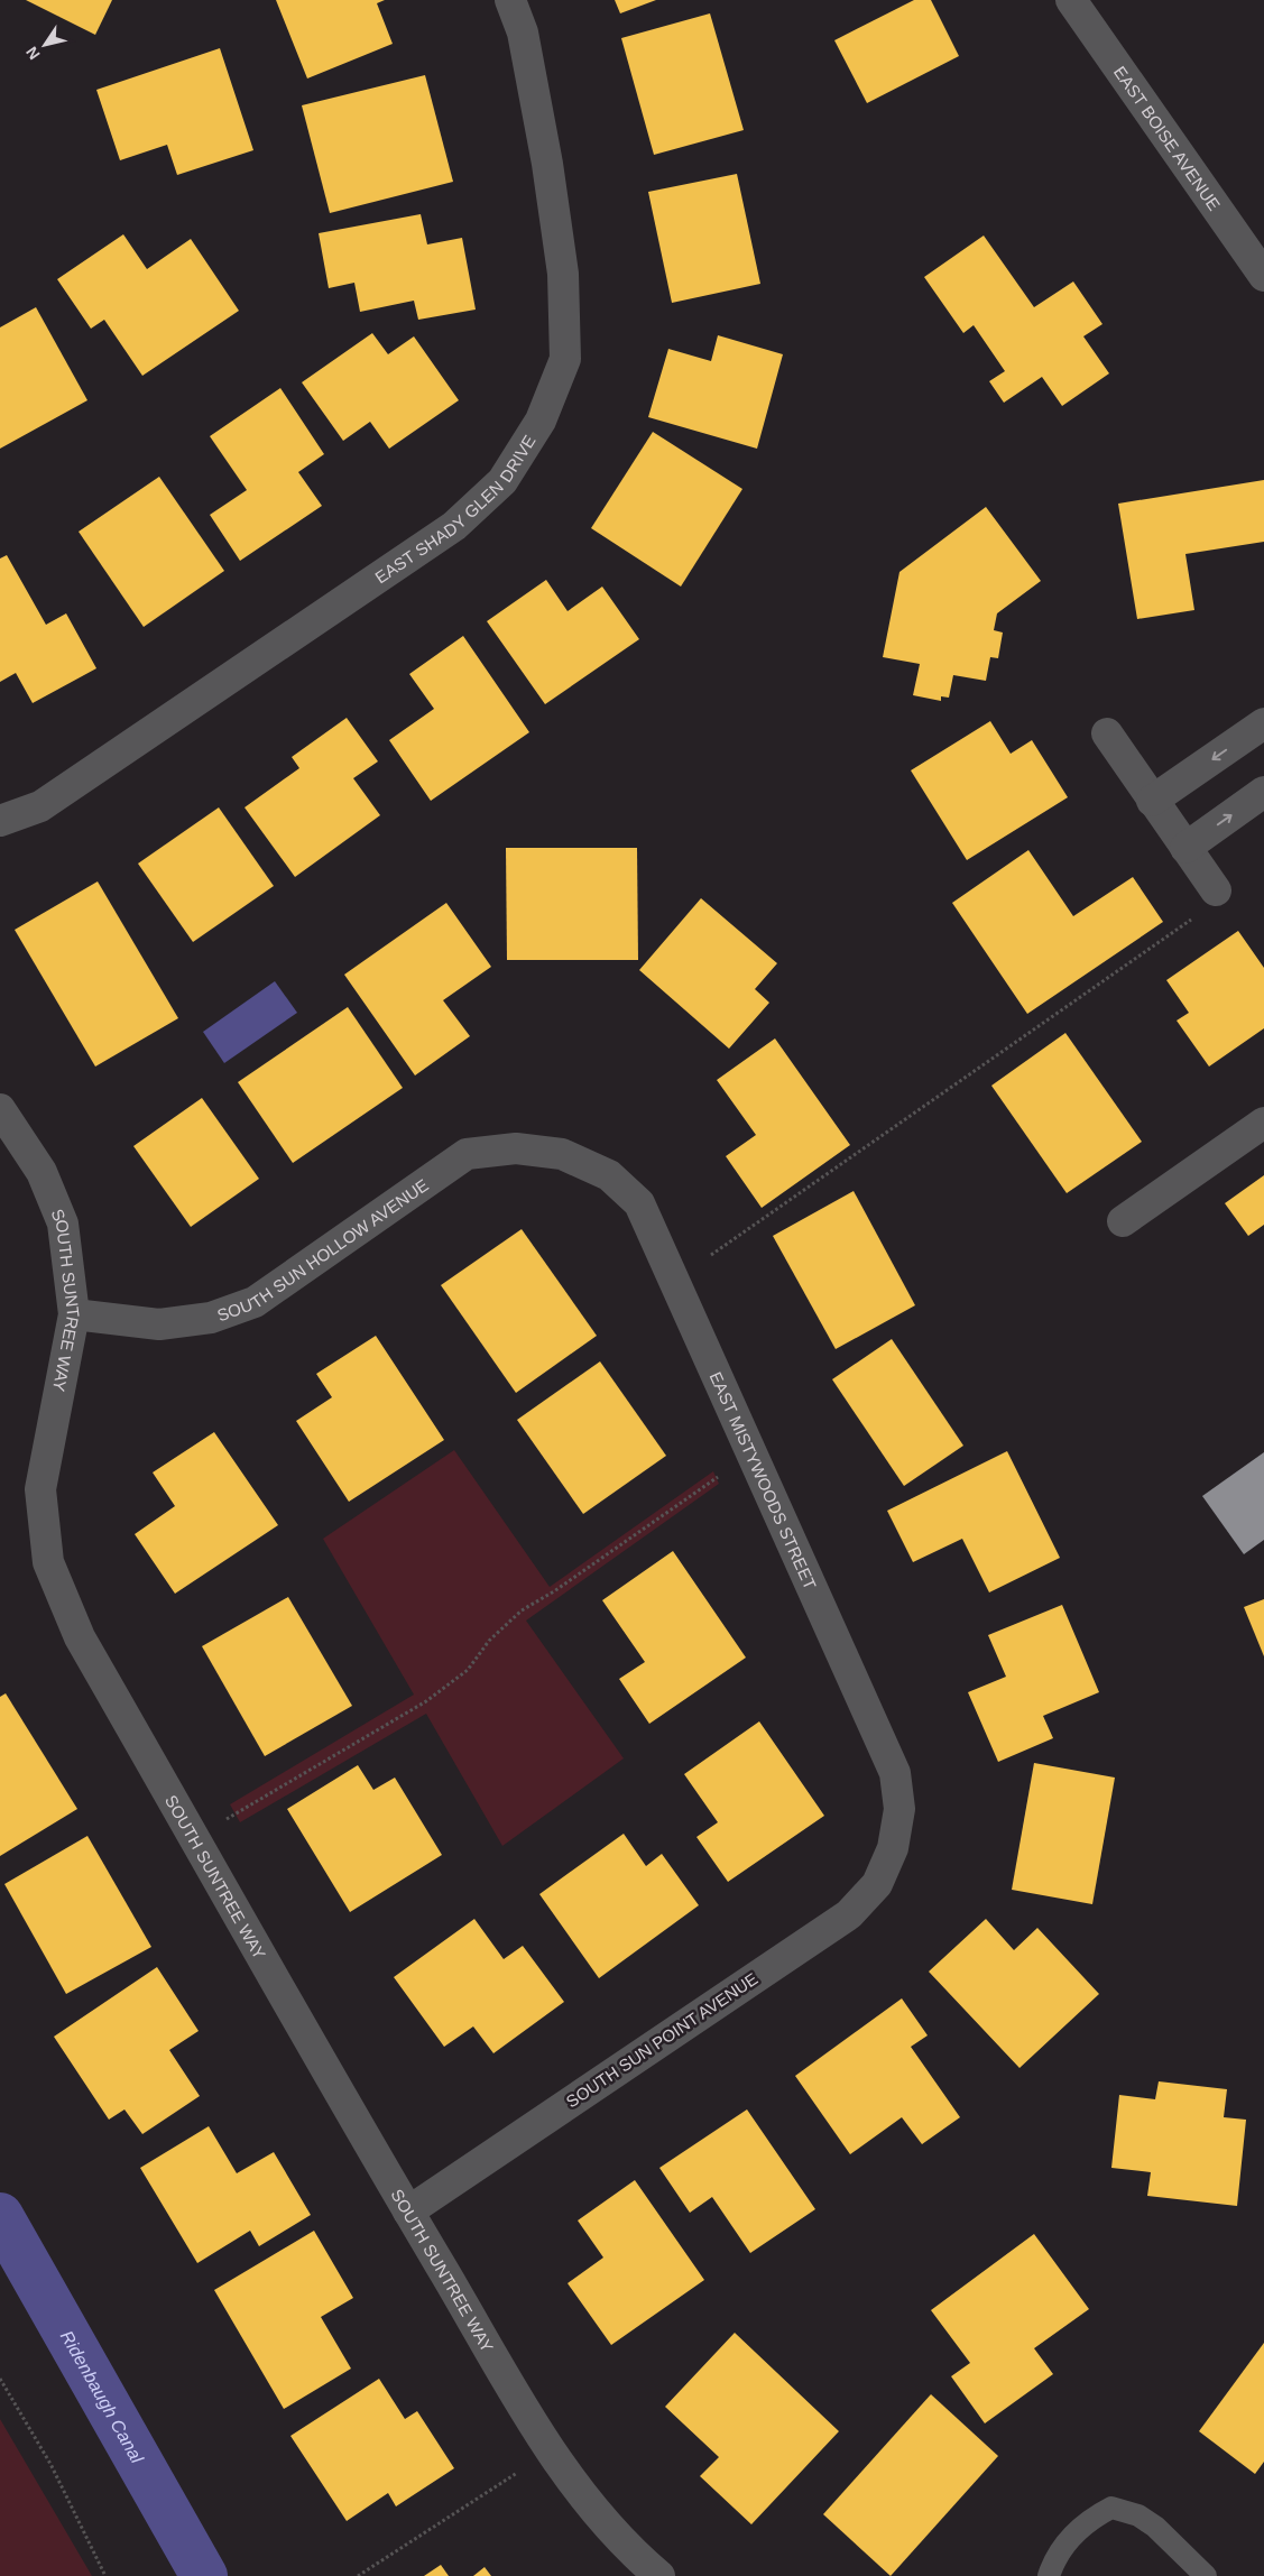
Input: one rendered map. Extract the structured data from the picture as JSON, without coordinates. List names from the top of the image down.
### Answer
{
  "streets": {
    "street": [
      "EAST BOISE AVENUE",
      "EAST SHADY GLEN DRIVE",
      "SOUTH SUN HOLLOW AVENUE",
      "SOUTH SUNTREE WAY",
      "EAST MISTYWOODS STREET",
      "SOUTH SUN POINT AVENUE"
    ]
  },
  "crossings": [
    ["SOUTH SUN HOLLOW AVENUE", "SOUTH SUNTREE WAY"],
    ["SOUTH SUN HOLLOW AVENUE", "EAST MISTYWOODS STREET"],
    ["SOUTH SUNTREE WAY", "SOUTH SUN POINT AVENUE"],
    ["EAST MISTYWOODS STREET", "SOUTH SUN POINT AVENUE"]
  ],
  "water": ["Ridenbaugh Canal"],
  "north": "bottom left"
}
